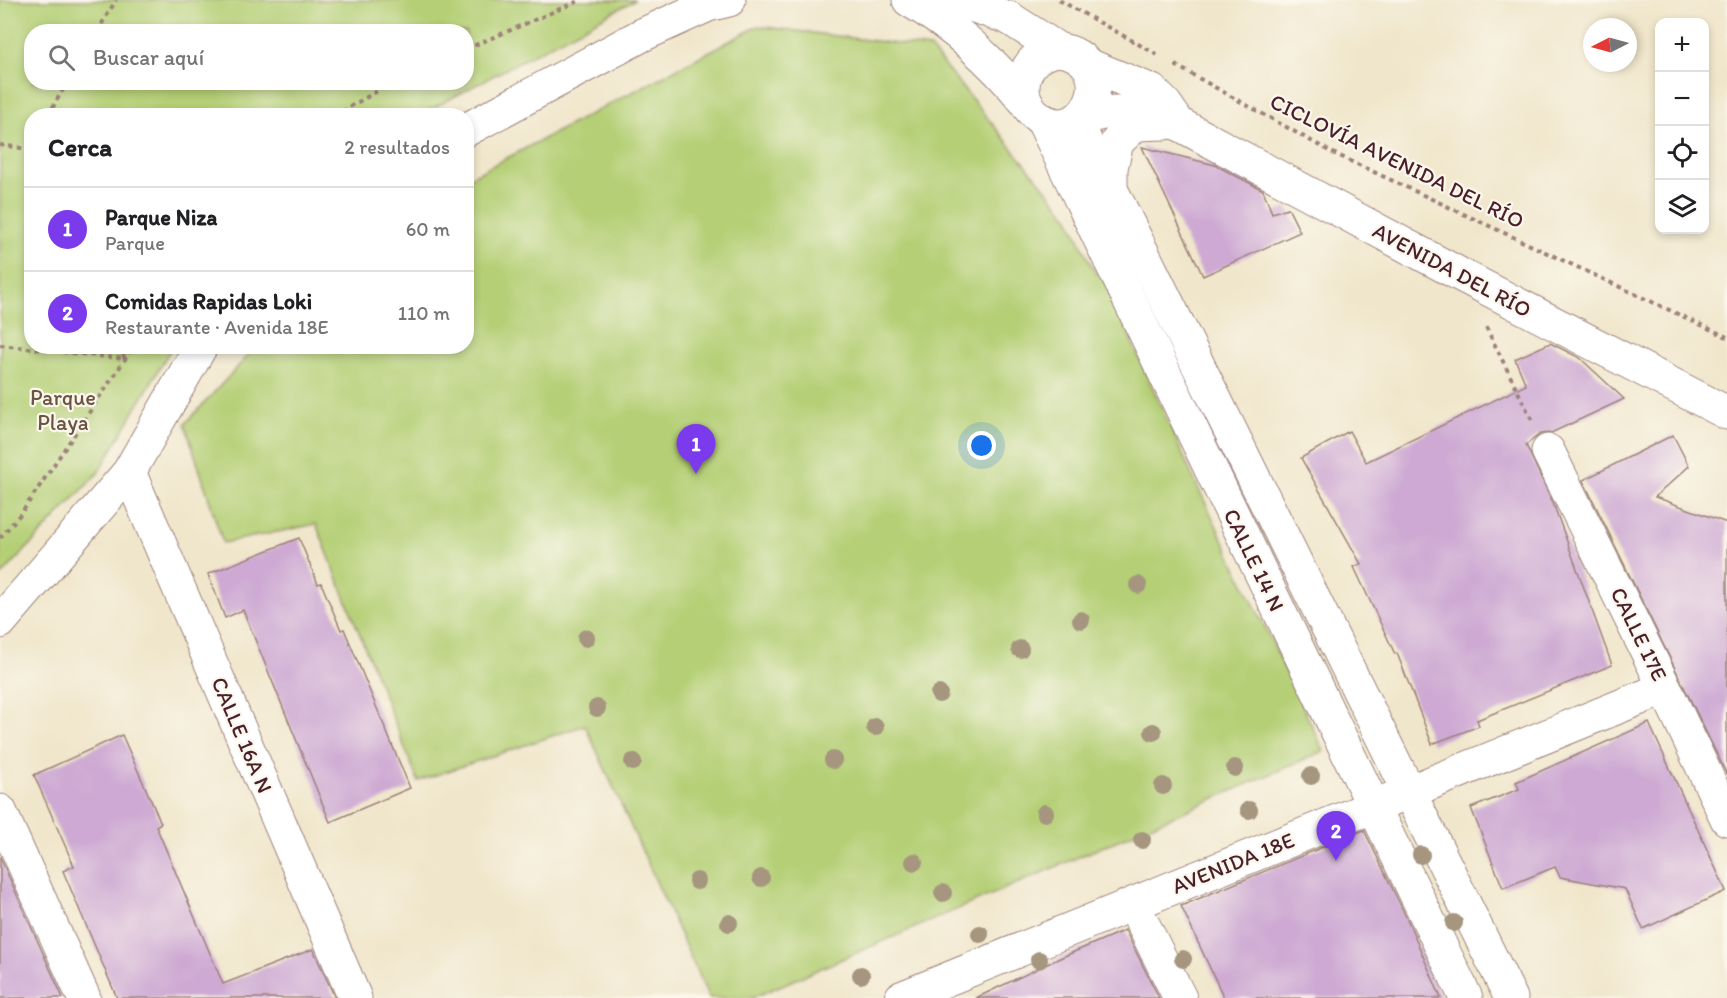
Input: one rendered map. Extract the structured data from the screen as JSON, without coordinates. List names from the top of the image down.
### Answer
{
  "streets": {
    "street": [
      "AVENIDA DEL RÍO",
      "CALLE 14 N",
      "CALLE 17E",
      "CALLE 16A N",
      "AVENIDA 18E"
    ],
    "path": ["CICLOVÍA AVENIDA DEL RÍO"]
  },
  "crossings": [
    ["CALLE 14 N", "AVENIDA 18E"],
    ["CALLE 17E", "AVENIDA 18E"]
  ],
  "parks": ["Parque Playa"],
  "north": "left",
  "page": {
    "map_buttons": ["+", "−"],
    "search": "Buscar aquí",
    "heading": ["Cerca", "2 resultados"],
    "list": [
      {
        "mark": "1",
        "name": "Parque Niza",
        "note": "Parque",
        "value": "60 m"
      },
      {
        "mark": "2",
        "name": "Comidas Rapidas Loki",
        "note": "Restaurante · Avenida 18E",
        "value": "110 m"
      }
    ],
    "pins": ["1", "2"]
  }
}
